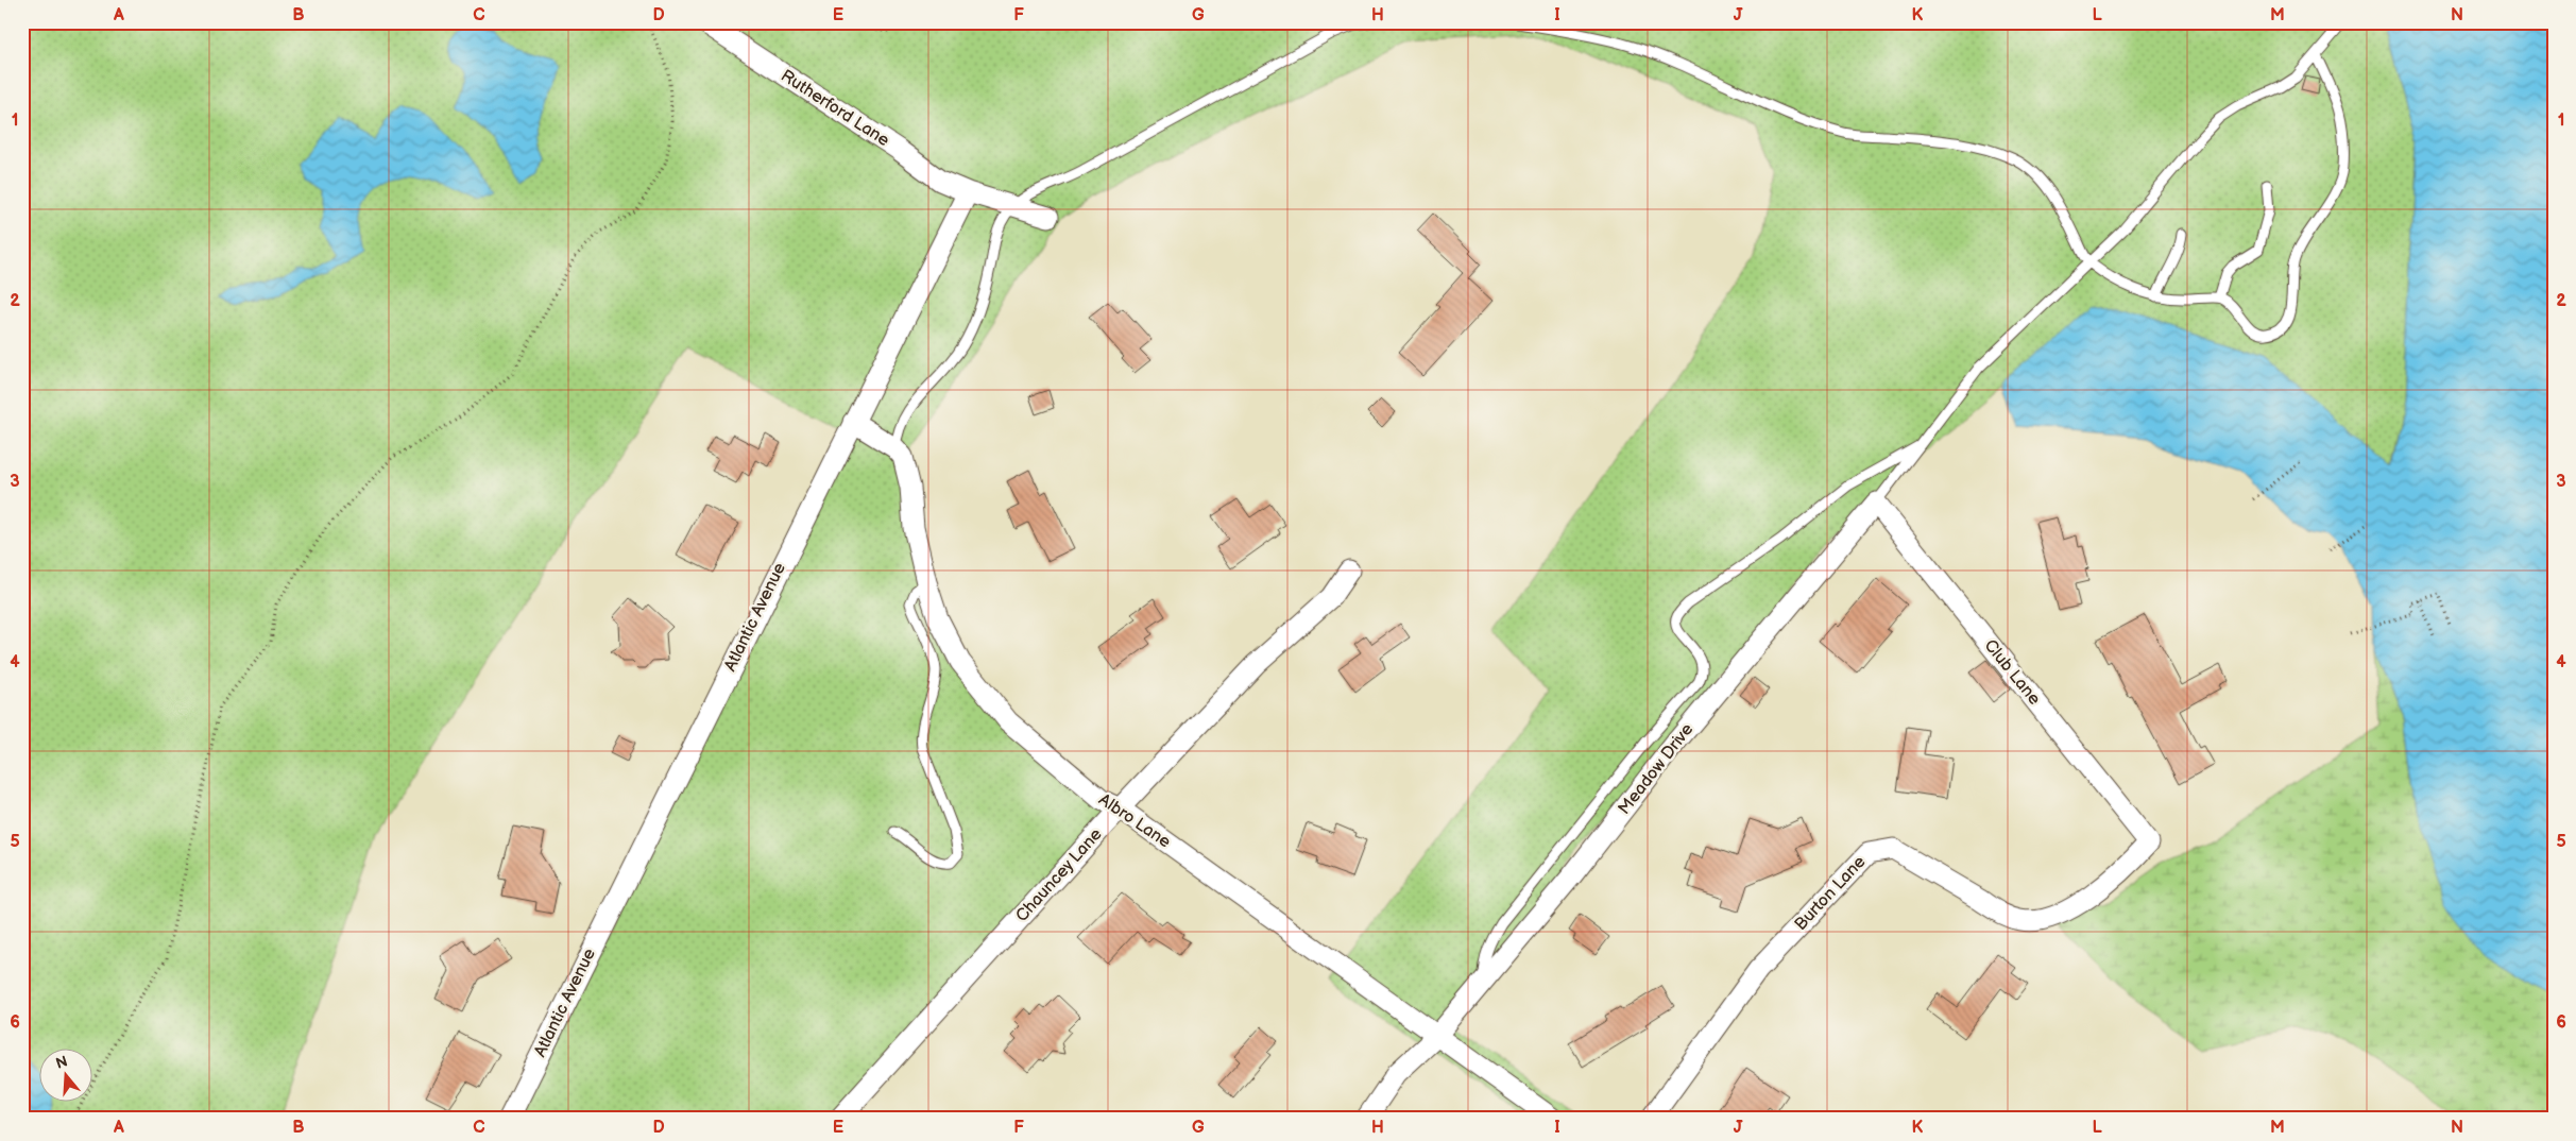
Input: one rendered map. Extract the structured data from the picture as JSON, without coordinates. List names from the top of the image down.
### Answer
{
  "streets": {
    "street": [
      "Rutherford Lane",
      "Atlantic Avenue",
      "Club Lane",
      "Meadow Drive",
      "Albro Lane",
      "Chauncey Lane",
      "Burton Lane"
    ]
  },
  "crossings": [
    ["Rutherford Lane", "Atlantic Avenue"],
    ["Club Lane", "Meadow Drive"],
    ["Club Lane", "Burton Lane"],
    ["Meadow Drive", "Albro Lane"],
    ["Albro Lane", "Chauncey Lane"]
  ],
  "north": "top",
  "grid": {
    "columns": [
      "A",
      "B",
      "C",
      "D",
      "E",
      "F",
      "G",
      "H",
      "I",
      "J",
      "K",
      "L",
      "M",
      "N"
    ],
    "rows": [
      "1",
      "2",
      "3",
      "4",
      "5",
      "6"
    ]
  }
}
